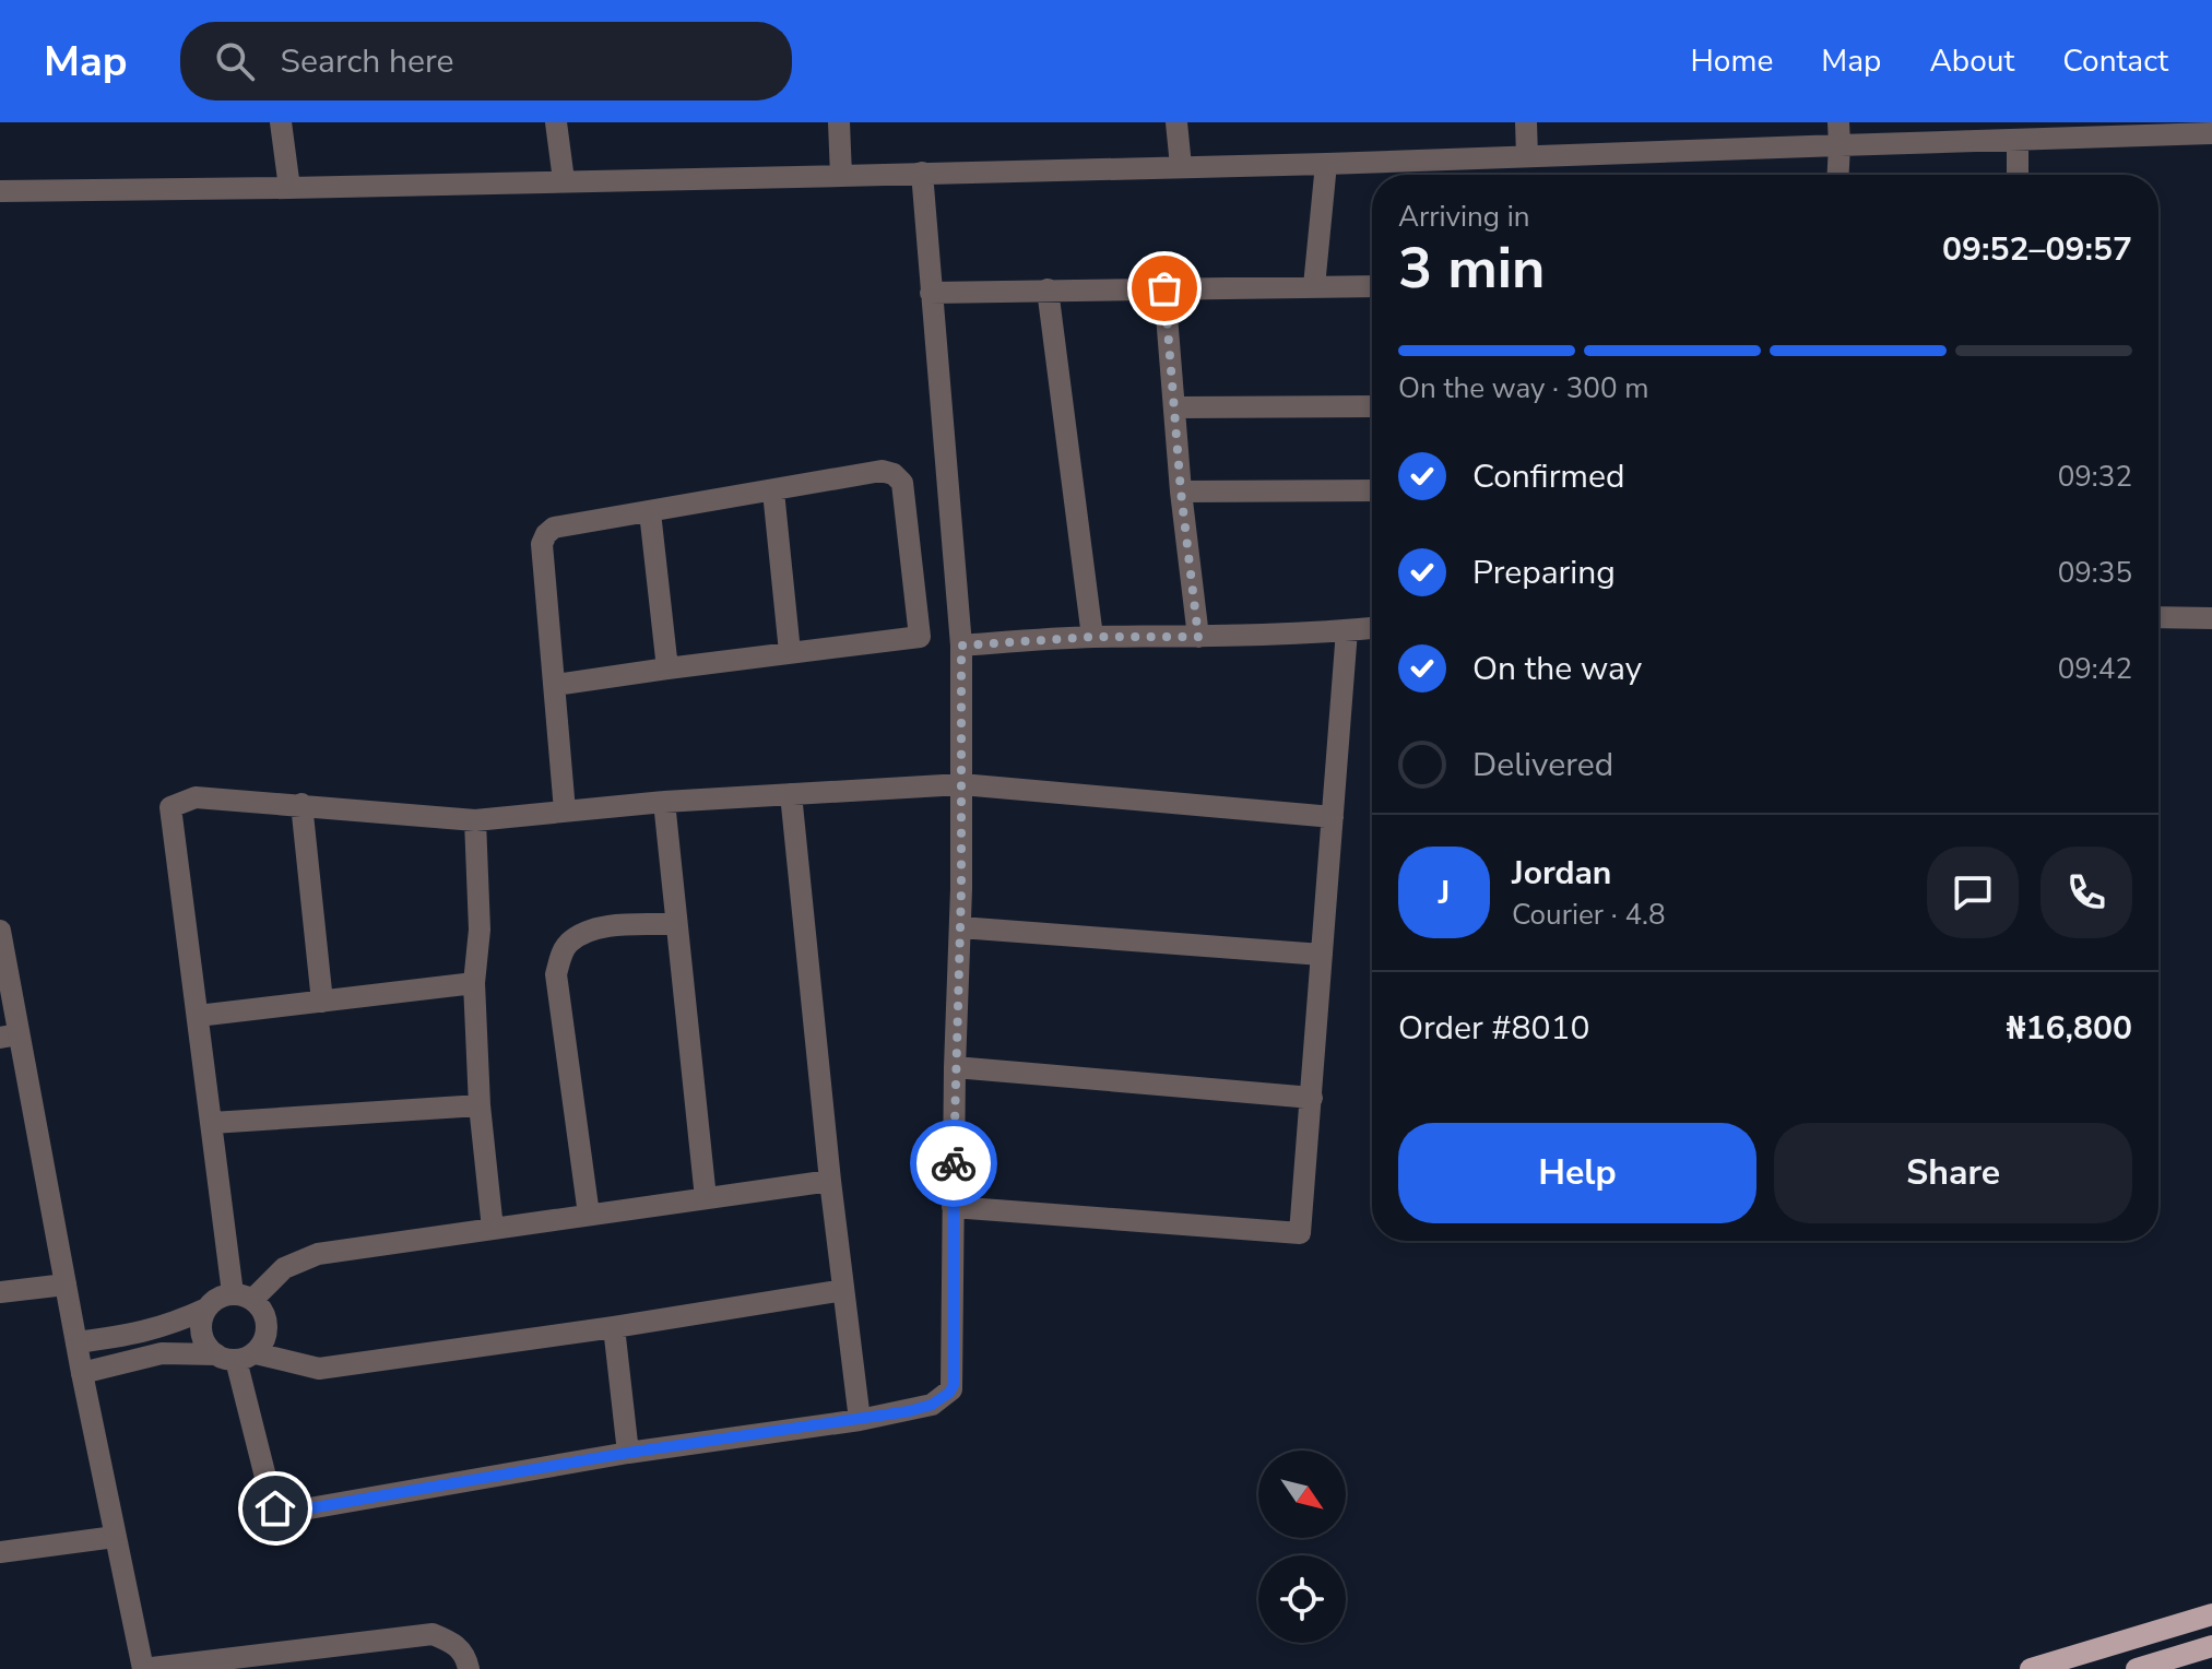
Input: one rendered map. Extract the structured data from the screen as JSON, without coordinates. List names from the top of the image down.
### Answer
{
  "north": "bottom right",
  "page": {
    "header": "Map",
    "search": "Search here",
    "nav": [
      "Home",
      "Map",
      "About",
      "Contact"
    ],
    "heading": ["3 min", "Arriving in", "09:52–09:57"],
    "panel": [
      "Jordan",
      "Courier · 4.8",
      "Order #8010",
      "₦16,800"
    ],
    "bar": "On the way · 300 m",
    "list": [
      ["Confirmed", "09:32"],
      ["Preparing", "09:35"],
      ["On the way", "09:42"],
      "Delivered"
    ],
    "round": "J",
    "buttons": ["Help", "Share"]
  }
}
